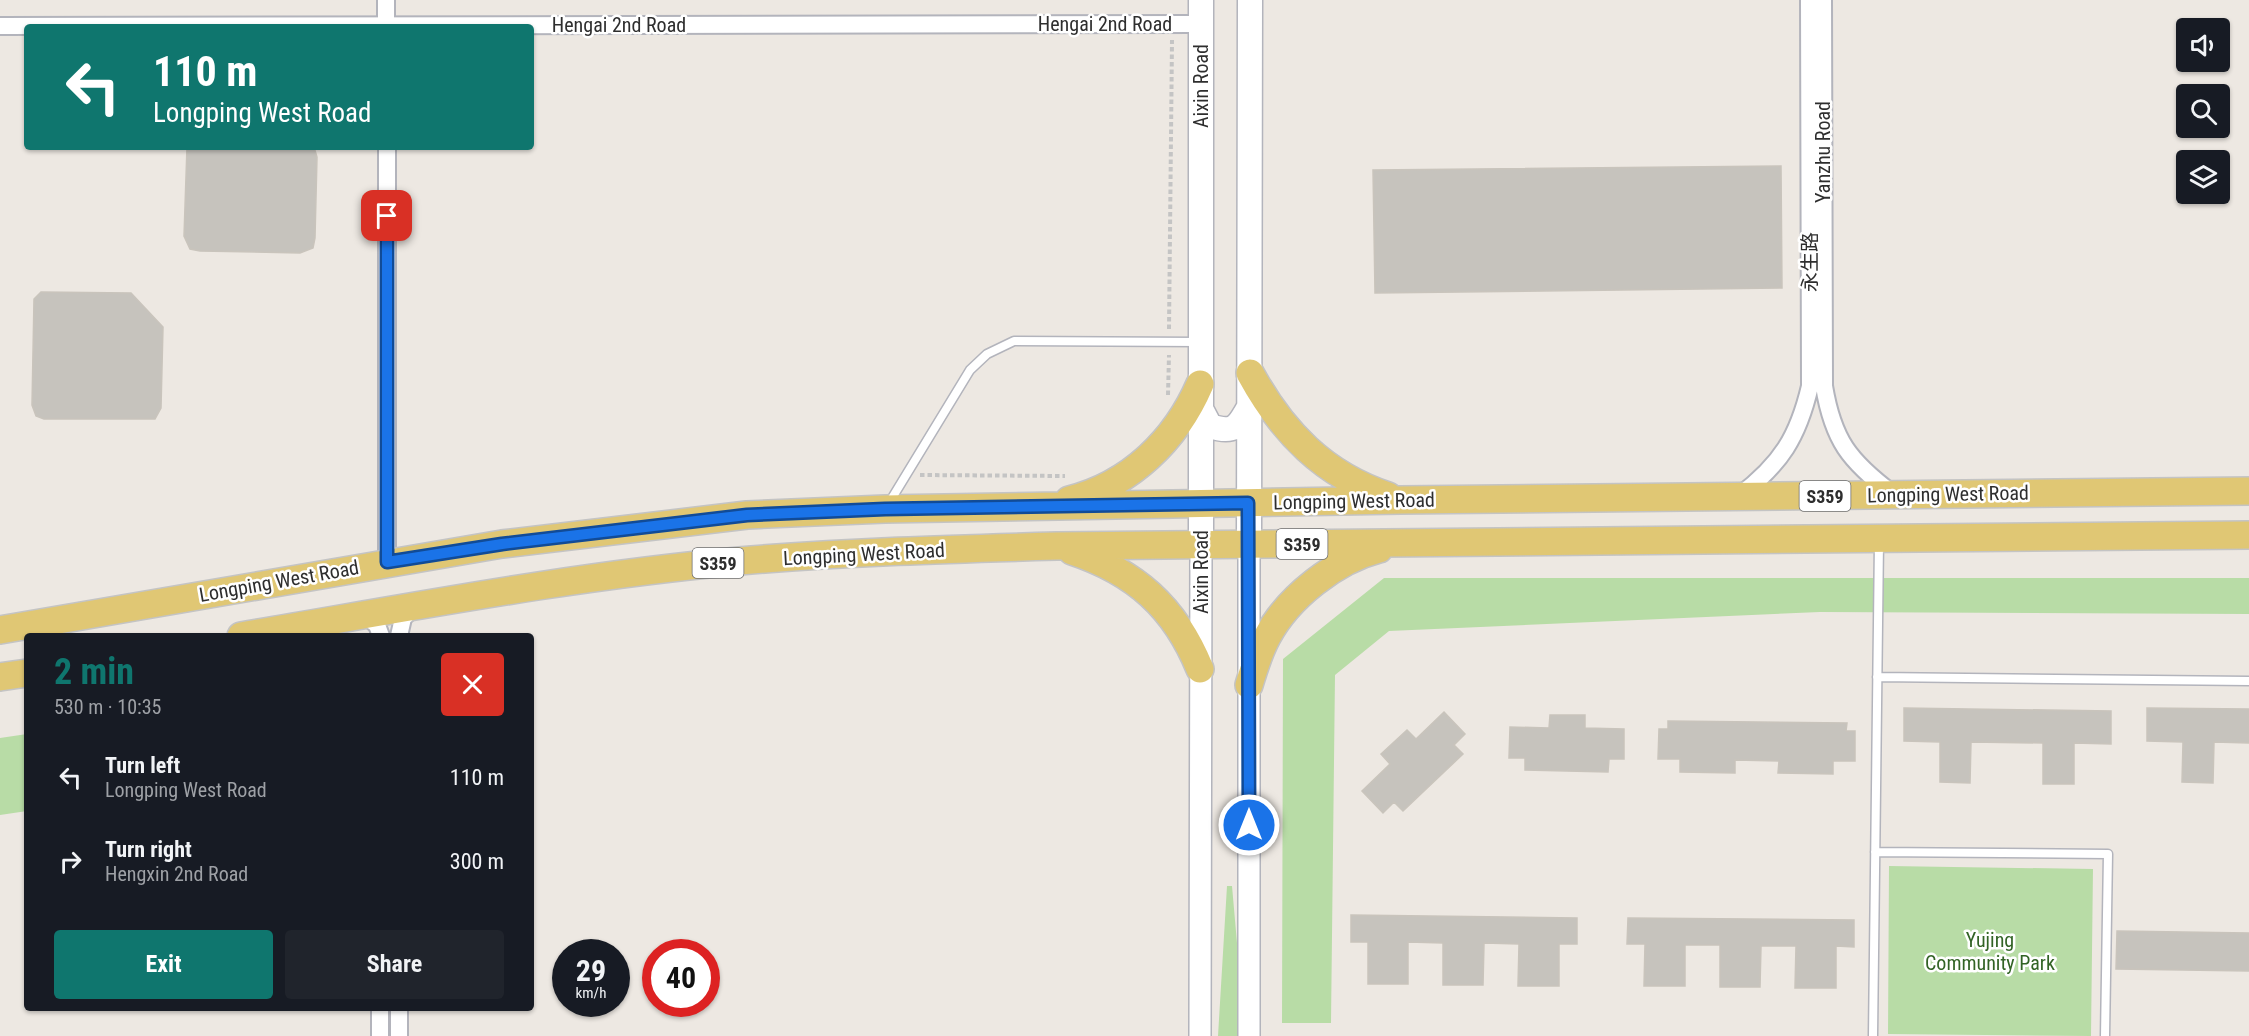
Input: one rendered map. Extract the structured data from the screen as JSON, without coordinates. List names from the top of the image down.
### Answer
{
  "streets": {
    "main road": ["Aixin Road", "Longping West Road", "S359"],
    "street": ["Hengai 2nd Road", "Yanzhu Road", "永生路"]
  },
  "crossings": [
    ["Hengai 2nd Road", "Aixin Road"],
    ["Aixin Road", "Longping West Road"],
    ["Yanzhu Road", "Longping West Road"],
    ["永生路", "Longping West Road"]
  ],
  "parks": ["Yujing Community Park"],
  "page": {
    "turn": ["110 m", "Longping West Road"],
    "heading": ["2 min", "530 m · 10:35"],
    "list": [
      {
        "name": "Turn left",
        "note": "Longping West Road",
        "value": "110 m"
      },
      {
        "name": "Turn right",
        "note": "Hengxin 2nd Road",
        "value": "300 m"
      }
    ],
    "buttons": ["Exit", "Share"],
    "speed": "29 km/h",
    "limit": "40"
  }
}
